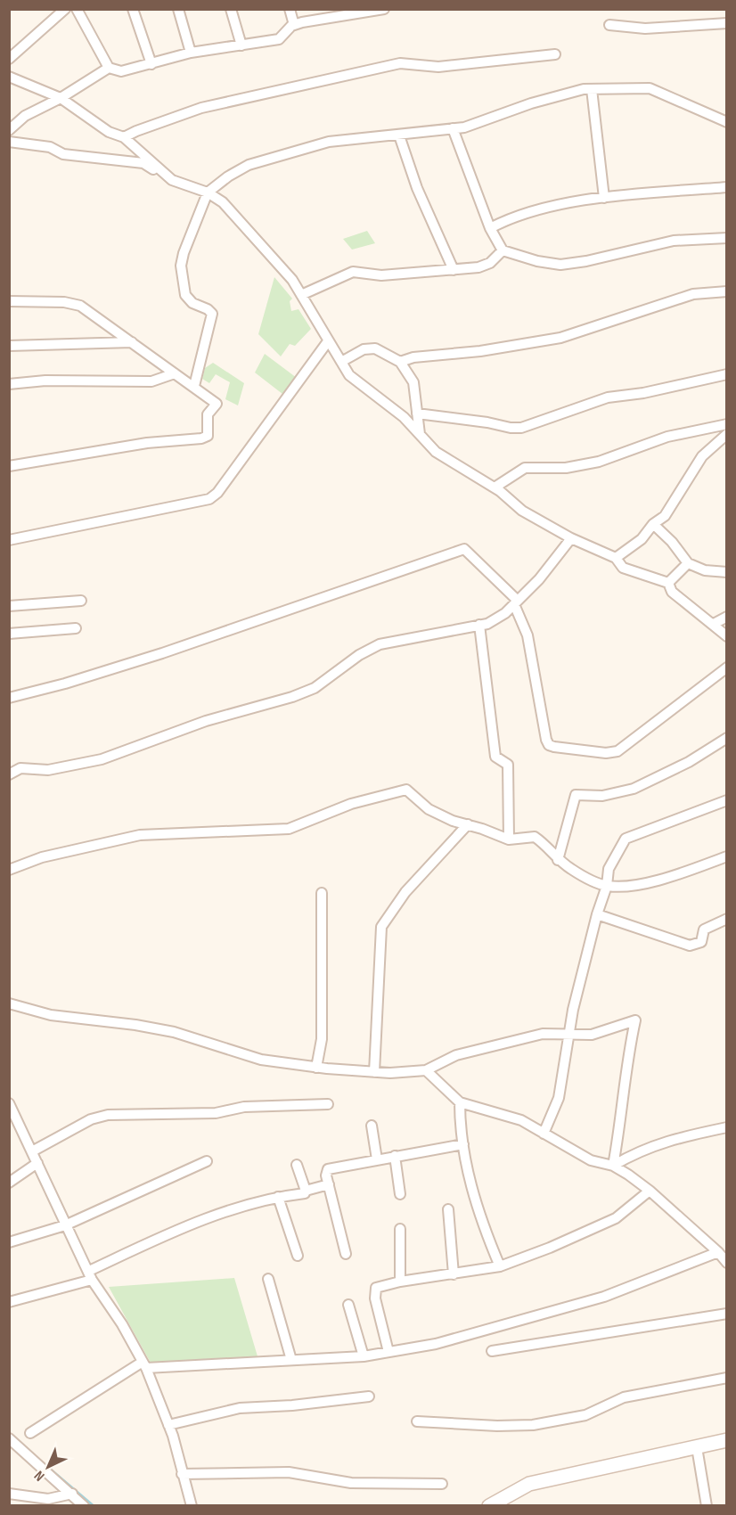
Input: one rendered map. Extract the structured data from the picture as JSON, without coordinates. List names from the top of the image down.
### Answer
{
  "north": "bottom left"
}
